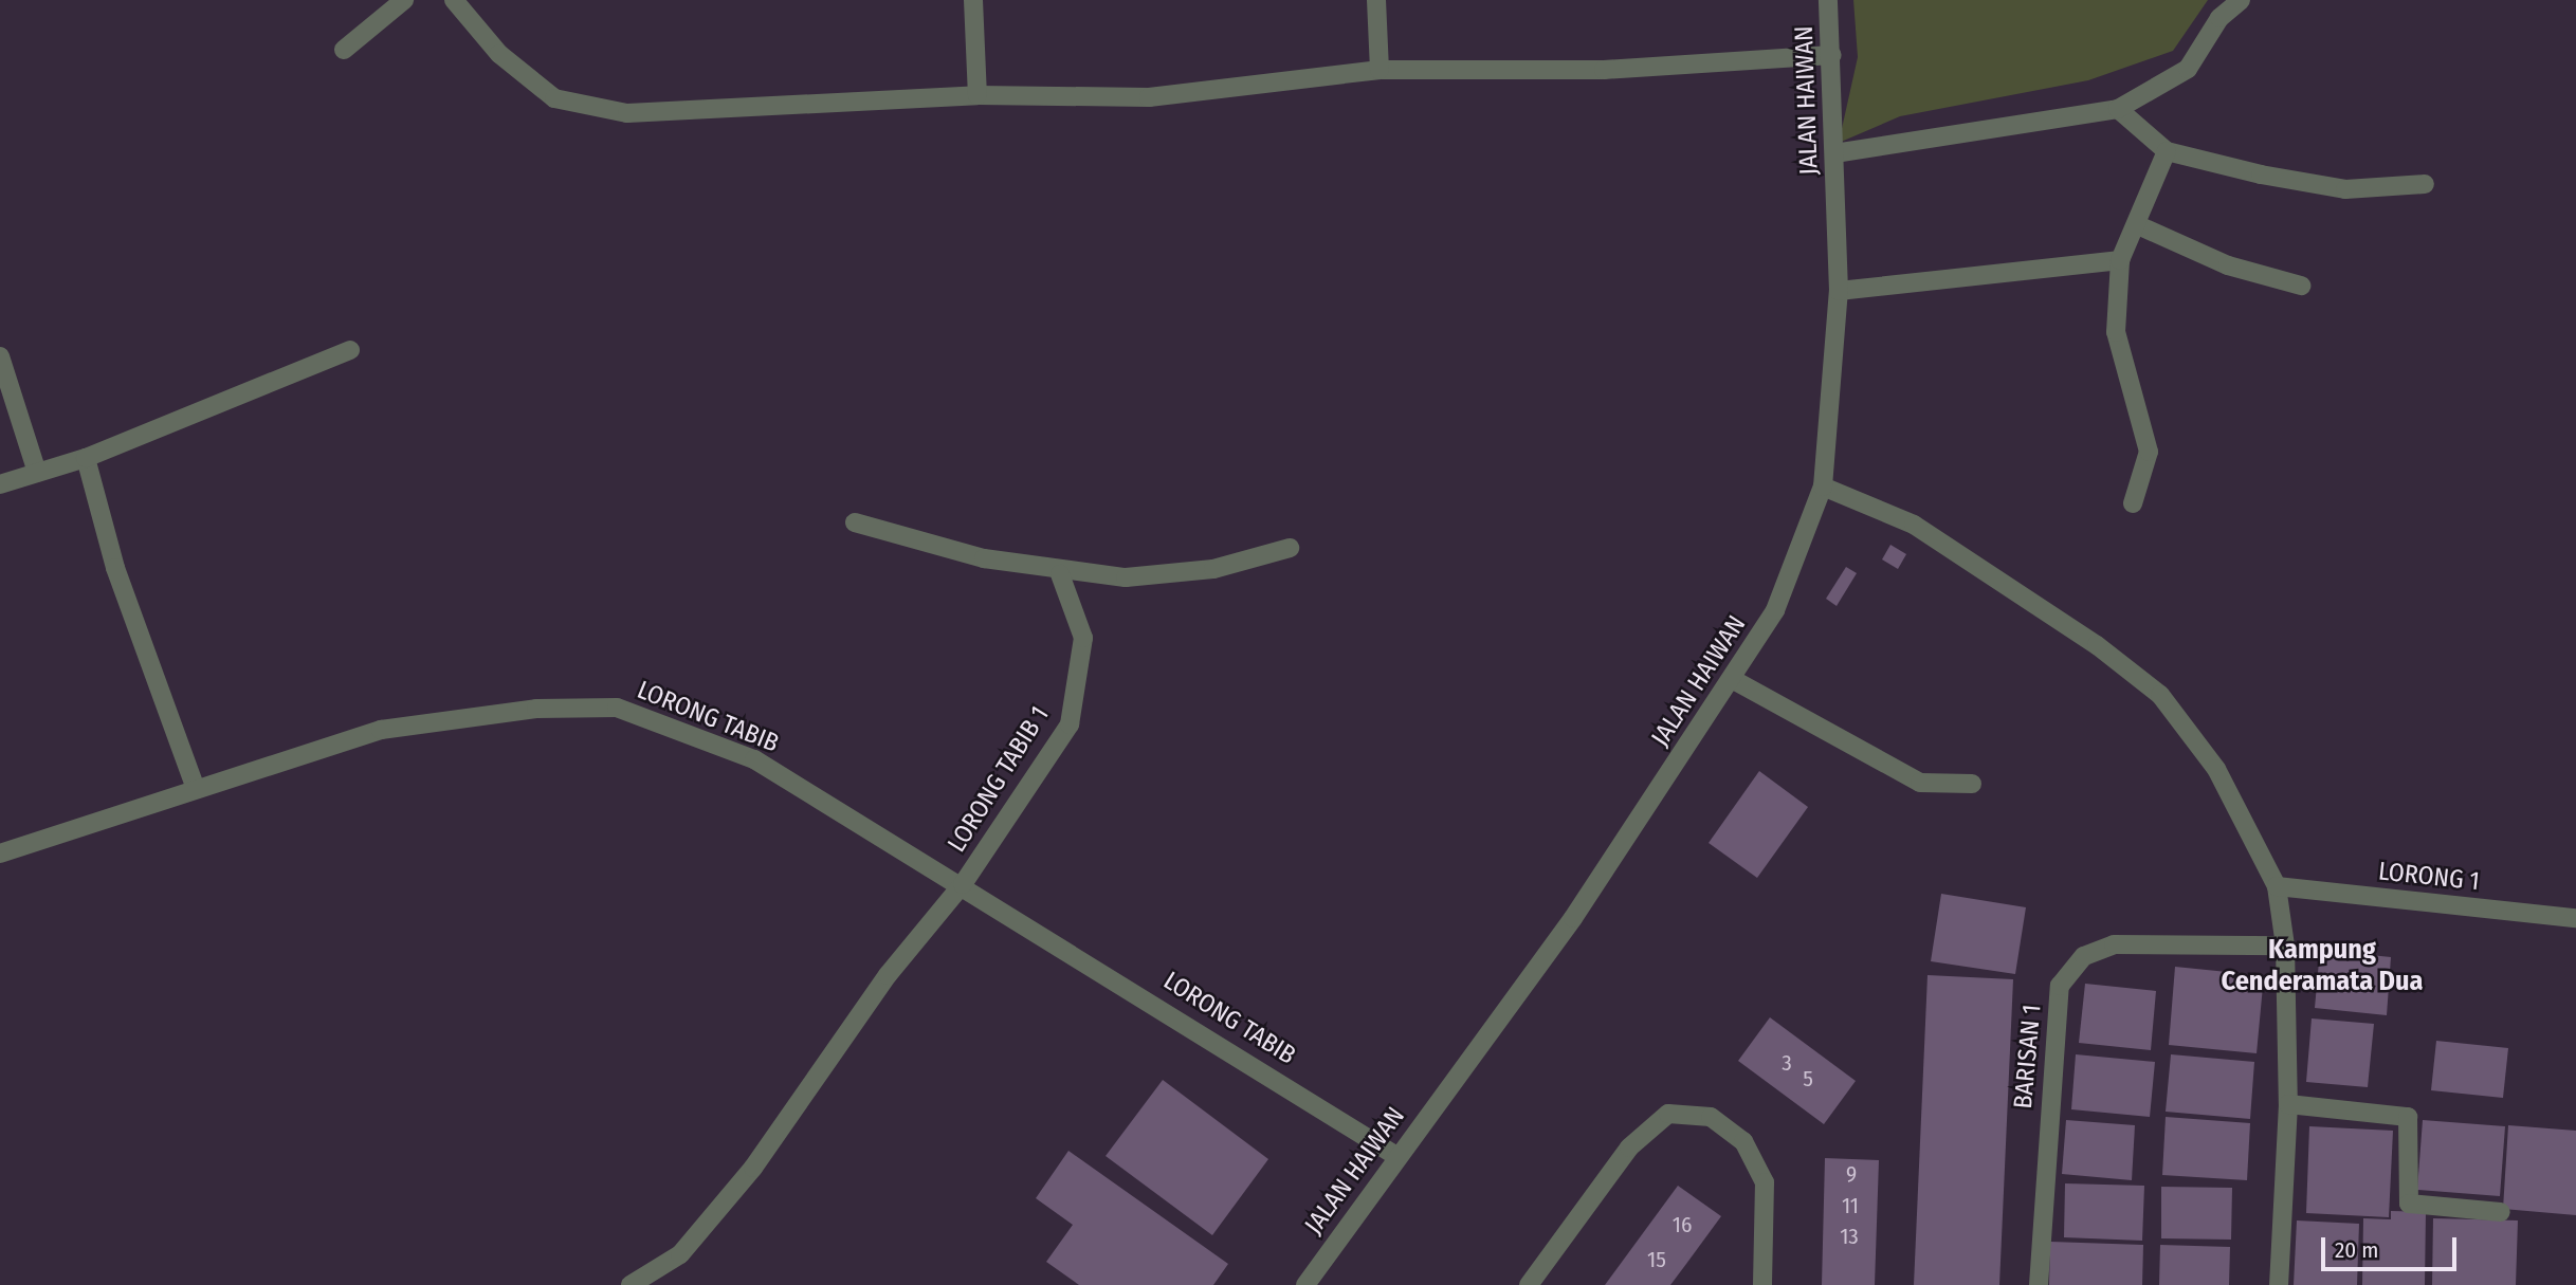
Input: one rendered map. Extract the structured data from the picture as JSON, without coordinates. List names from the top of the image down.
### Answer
{
  "streets": {
    "street": [
      "JALAN HAIWAN",
      "LORONG TABIB",
      "LORONG TABIB 1",
      "LORONG 1",
      "BARISAN 1"
    ]
  },
  "crossings": [
    ["JALAN HAIWAN", "LORONG TABIB"],
    ["LORONG TABIB", "LORONG TABIB 1"]
  ],
  "districts": ["Kampung Cenderamata Dua"],
  "house_numbers": [
    "3",
    "5",
    "9",
    "11",
    "16",
    "13",
    "15"
  ],
  "scale_bar": "20 m"
}
